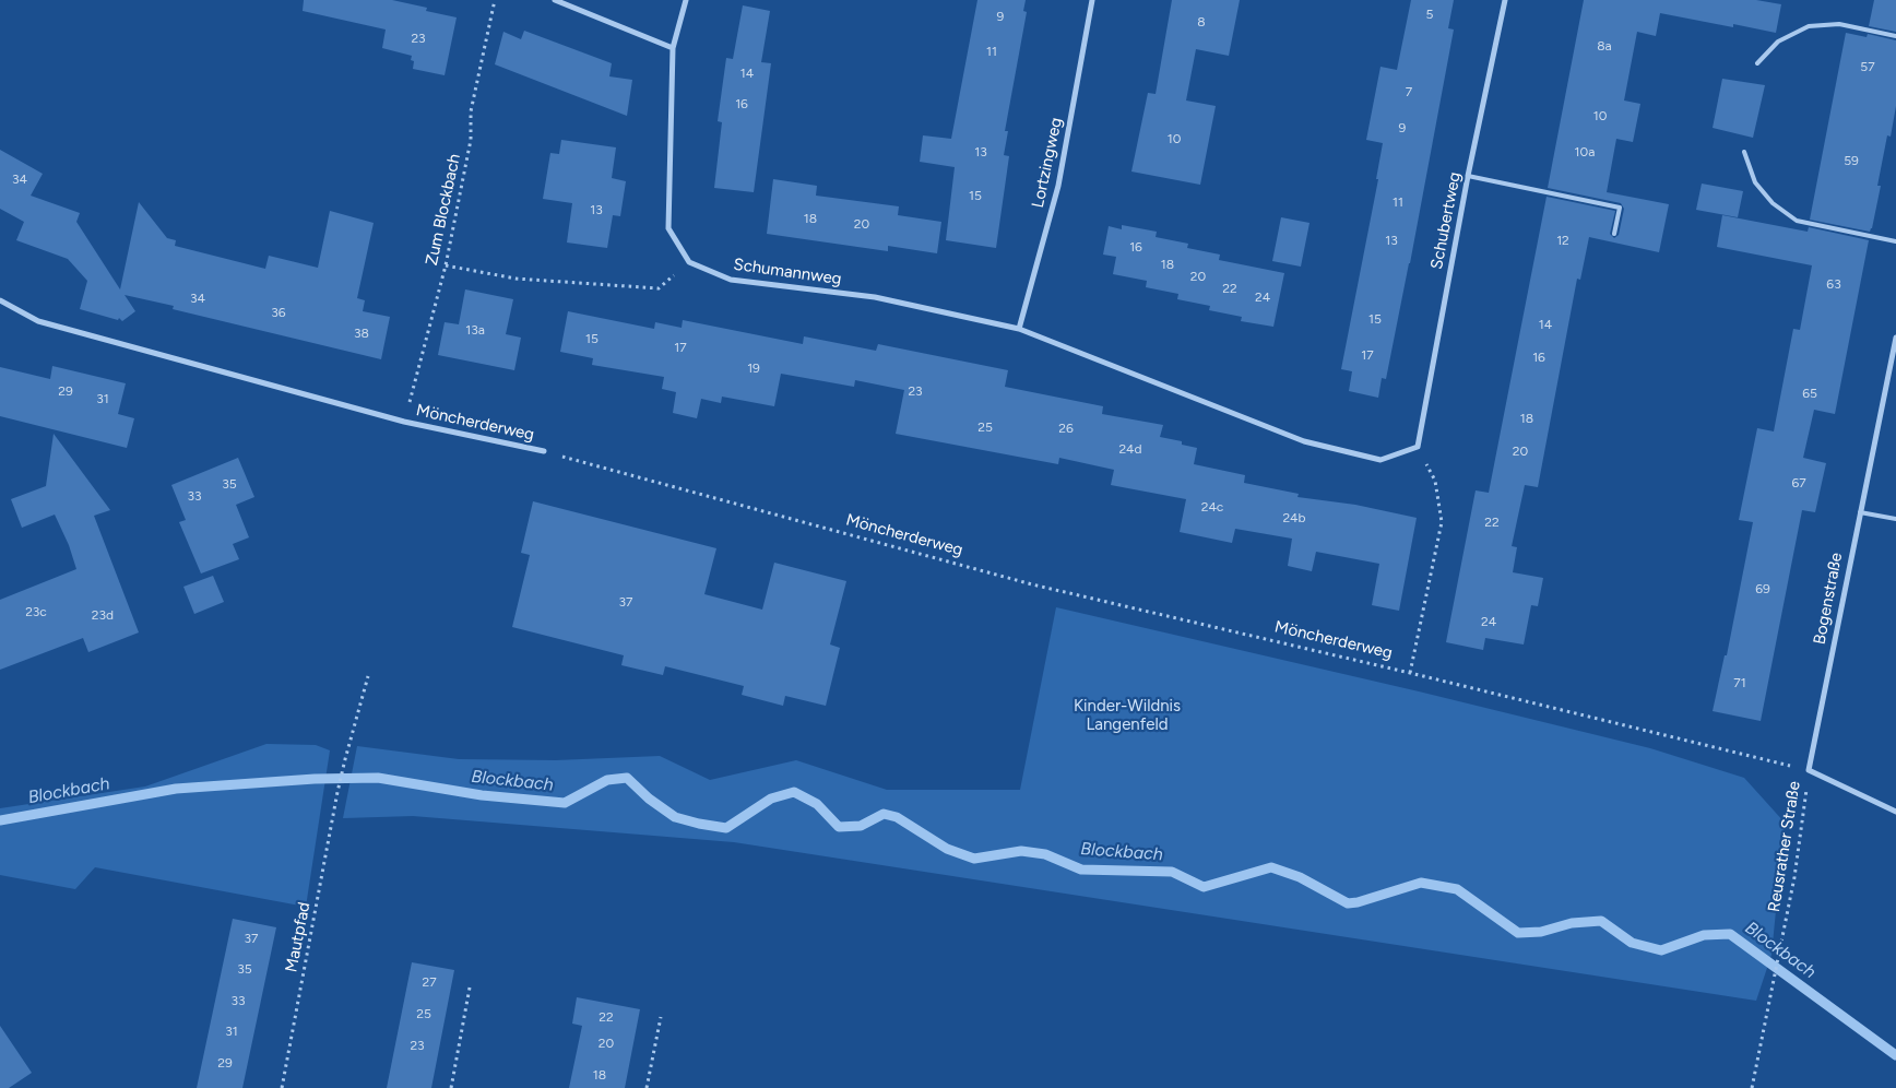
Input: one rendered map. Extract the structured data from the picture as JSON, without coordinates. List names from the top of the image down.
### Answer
{
  "streets": {
    "street": [
      "Lortzingweg",
      "Schubertweg",
      "Schumannweg",
      "Möncherderweg",
      "Bogenstraße"
    ],
    "path": ["Zum Blockbach", "Reusrather Straße", "Mautpfad"]
  },
  "crossings": [
    ["Lortzingweg", "Schumannweg"],
    ["Zum Blockbach", "Möncherderweg"],
    ["Möncherderweg", "Bogenstraße"],
    ["Möncherderweg", "Reusrather Straße"],
    ["Bogenstraße", "Reusrather Straße"]
  ],
  "water": ["Blockbach"],
  "parks": ["Kinder-Wildnis Langenfeld"],
  "house_numbers": [
    "5",
    "9",
    "8",
    "23",
    "8a",
    "11",
    "57",
    "14",
    "7",
    "16",
    "10",
    "9",
    "10",
    "13",
    "10a",
    "59",
    "34",
    "15",
    "11",
    "13",
    "18",
    "20",
    "13",
    "12",
    "16",
    "18",
    "20",
    "63",
    "22",
    "24",
    "34",
    "36",
    "15",
    "14",
    "13a",
    "38",
    "15",
    "17",
    "17",
    "16",
    "19",
    "29",
    "23",
    "65",
    "31",
    "18",
    "25",
    "26",
    "24d",
    "20",
    "67",
    "35",
    "33",
    "24c",
    "24b",
    "22",
    "69",
    "37",
    "23c",
    "23d",
    "24",
    "71",
    "37",
    "35",
    "27",
    "33",
    "25",
    "22",
    "31",
    "20",
    "23",
    "29",
    "18"
  ]
}
